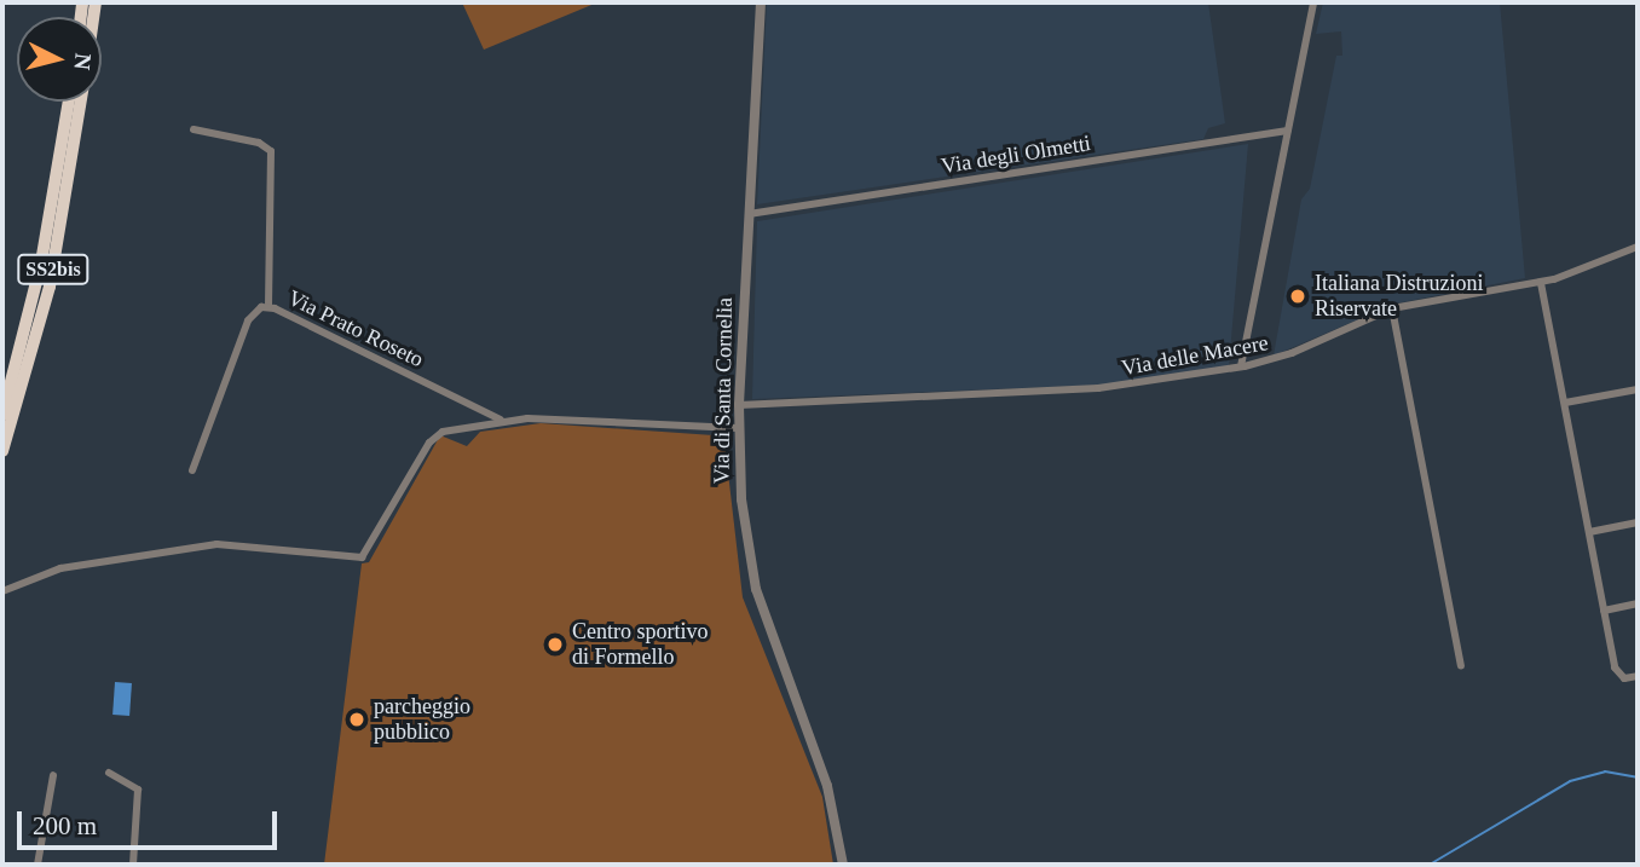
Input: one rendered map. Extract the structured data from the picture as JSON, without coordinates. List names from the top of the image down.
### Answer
{
  "streets": {
    "highway": ["SS2bis"],
    "street": [
      "Via degli Olmetti",
      "Via Prato Roseto",
      "Via delle Macere",
      "Via di Santa Cornelia"
    ]
  },
  "crossings": [
    ["Via degli Olmetti", "Via di Santa Cornelia"],
    ["Via Prato Roseto", "Via di Santa Cornelia"],
    ["Via delle Macere", "Via di Santa Cornelia"]
  ],
  "places": ["Italiana Distruzioni Riservate", "Centro sportivo di Formello", "parcheggio pubblico"],
  "scale_bar": "200 m",
  "north": "right"
}
